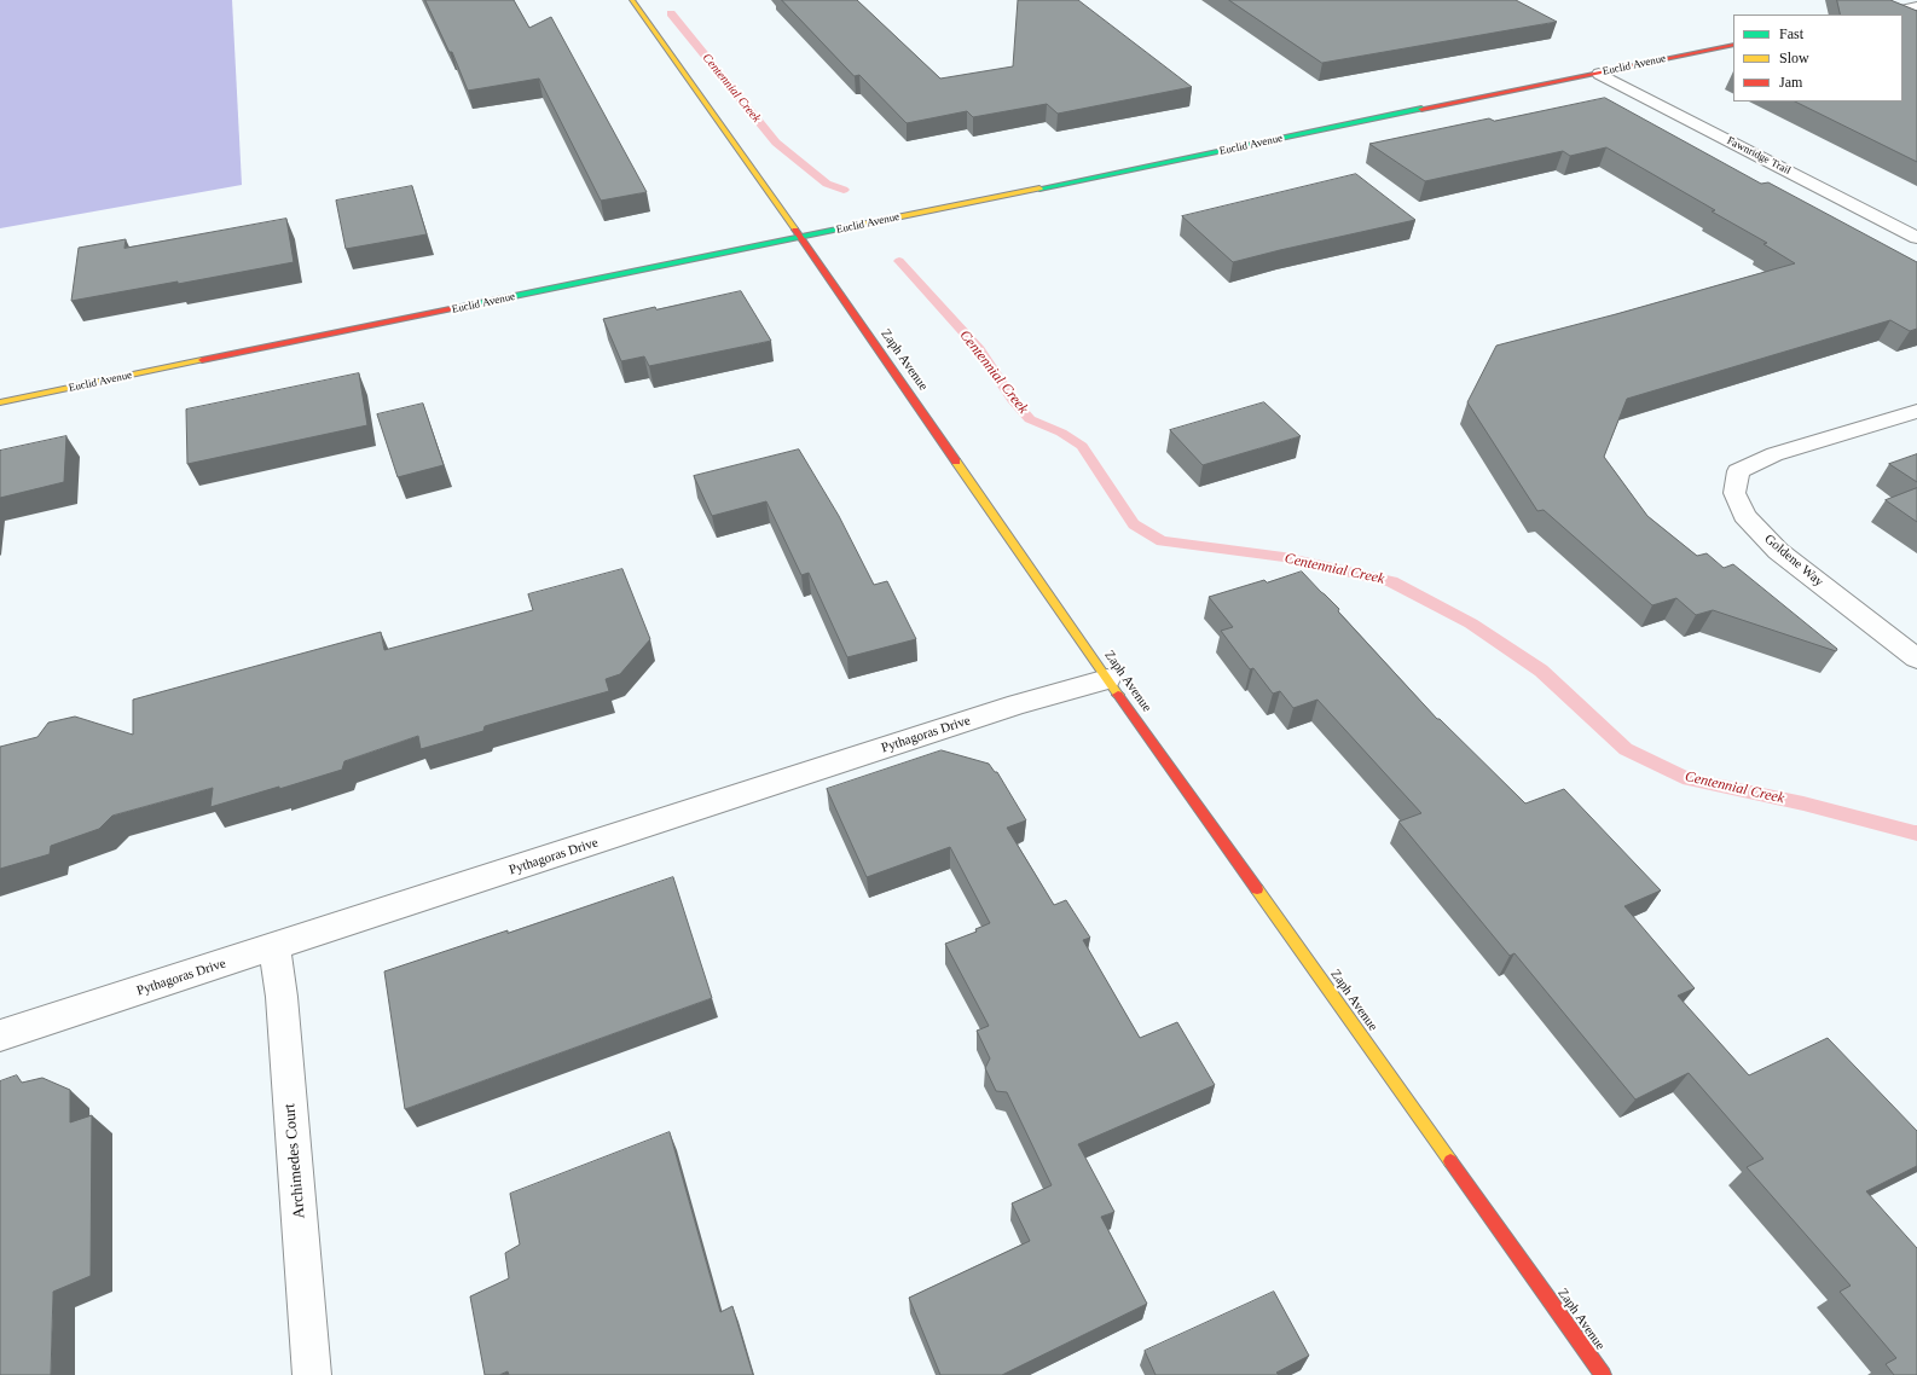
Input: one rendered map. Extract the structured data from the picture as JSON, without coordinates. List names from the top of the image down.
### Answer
{
  "streets": {
    "street": [
      "Euclid Avenue",
      "Fawnridge Trail",
      "Zaph Avenue",
      "Goldene Way",
      "Pythagoras Drive",
      "Archimedes Court"
    ]
  },
  "crossings": [
    ["Euclid Avenue", "Fawnridge Trail"],
    ["Euclid Avenue", "Zaph Avenue"],
    ["Zaph Avenue", "Pythagoras Drive"],
    ["Pythagoras Drive", "Archimedes Court"]
  ],
  "water": ["Centennial Creek"],
  "legend": ["Fast", "Slow", "Jam"]
}
